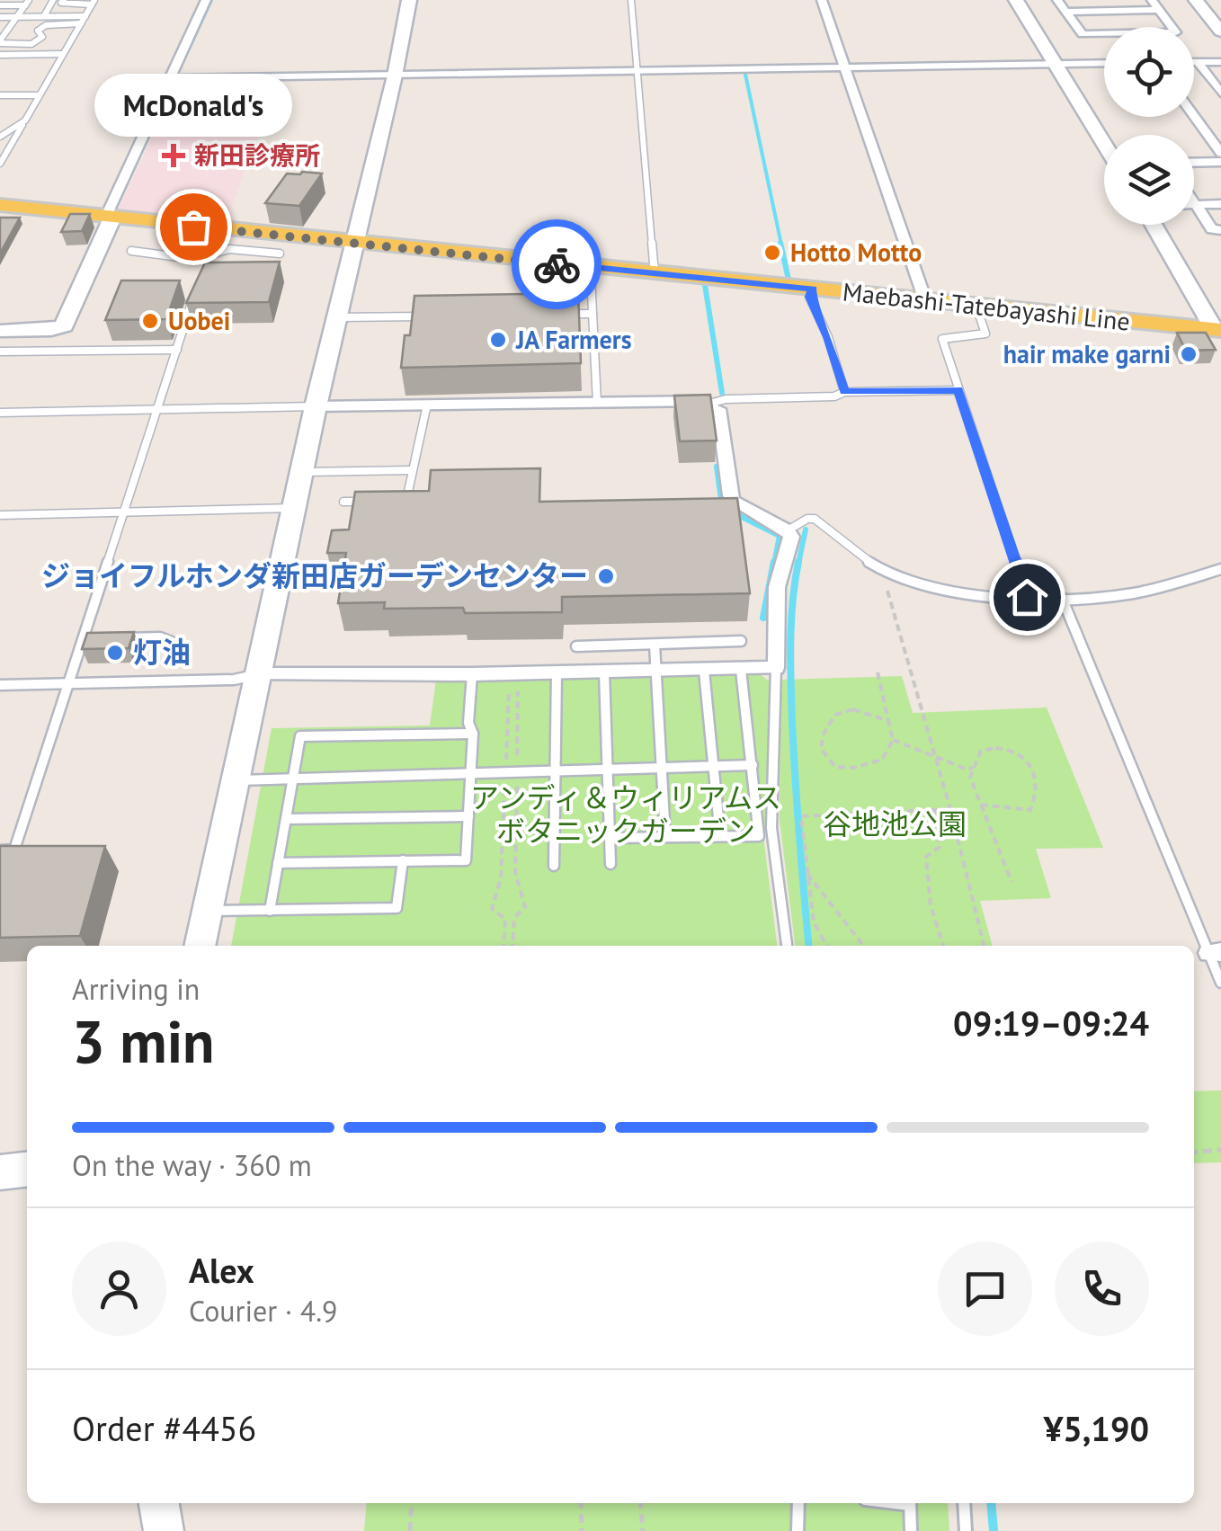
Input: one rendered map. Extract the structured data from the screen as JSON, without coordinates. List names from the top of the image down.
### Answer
{
  "streets": {
    "main road": ["Maebashi-Tatebayashi Line"]
  },
  "parks": ["アンディ＆ウィリアムス ボタニックガーデン", "谷地池公園"],
  "places": {
    "health": ["新田診療所"],
    "other": [
      "McDonald's",
      "Hotto Motto",
      "Uobei",
      "JA Farmers",
      "hair make garni",
      "ジョイフルホンダ新田店ガーデンセンター",
      "灯油"
    ]
  },
  "page": {
    "bubble": "McDonald's",
    "heading": ["3 min", "Arriving in", "09:19–09:24"],
    "panel": [
      "Alex",
      "Courier · 4.9",
      "Order #4456",
      "¥5,190"
    ],
    "bar": "On the way · 360 m"
  }
}
